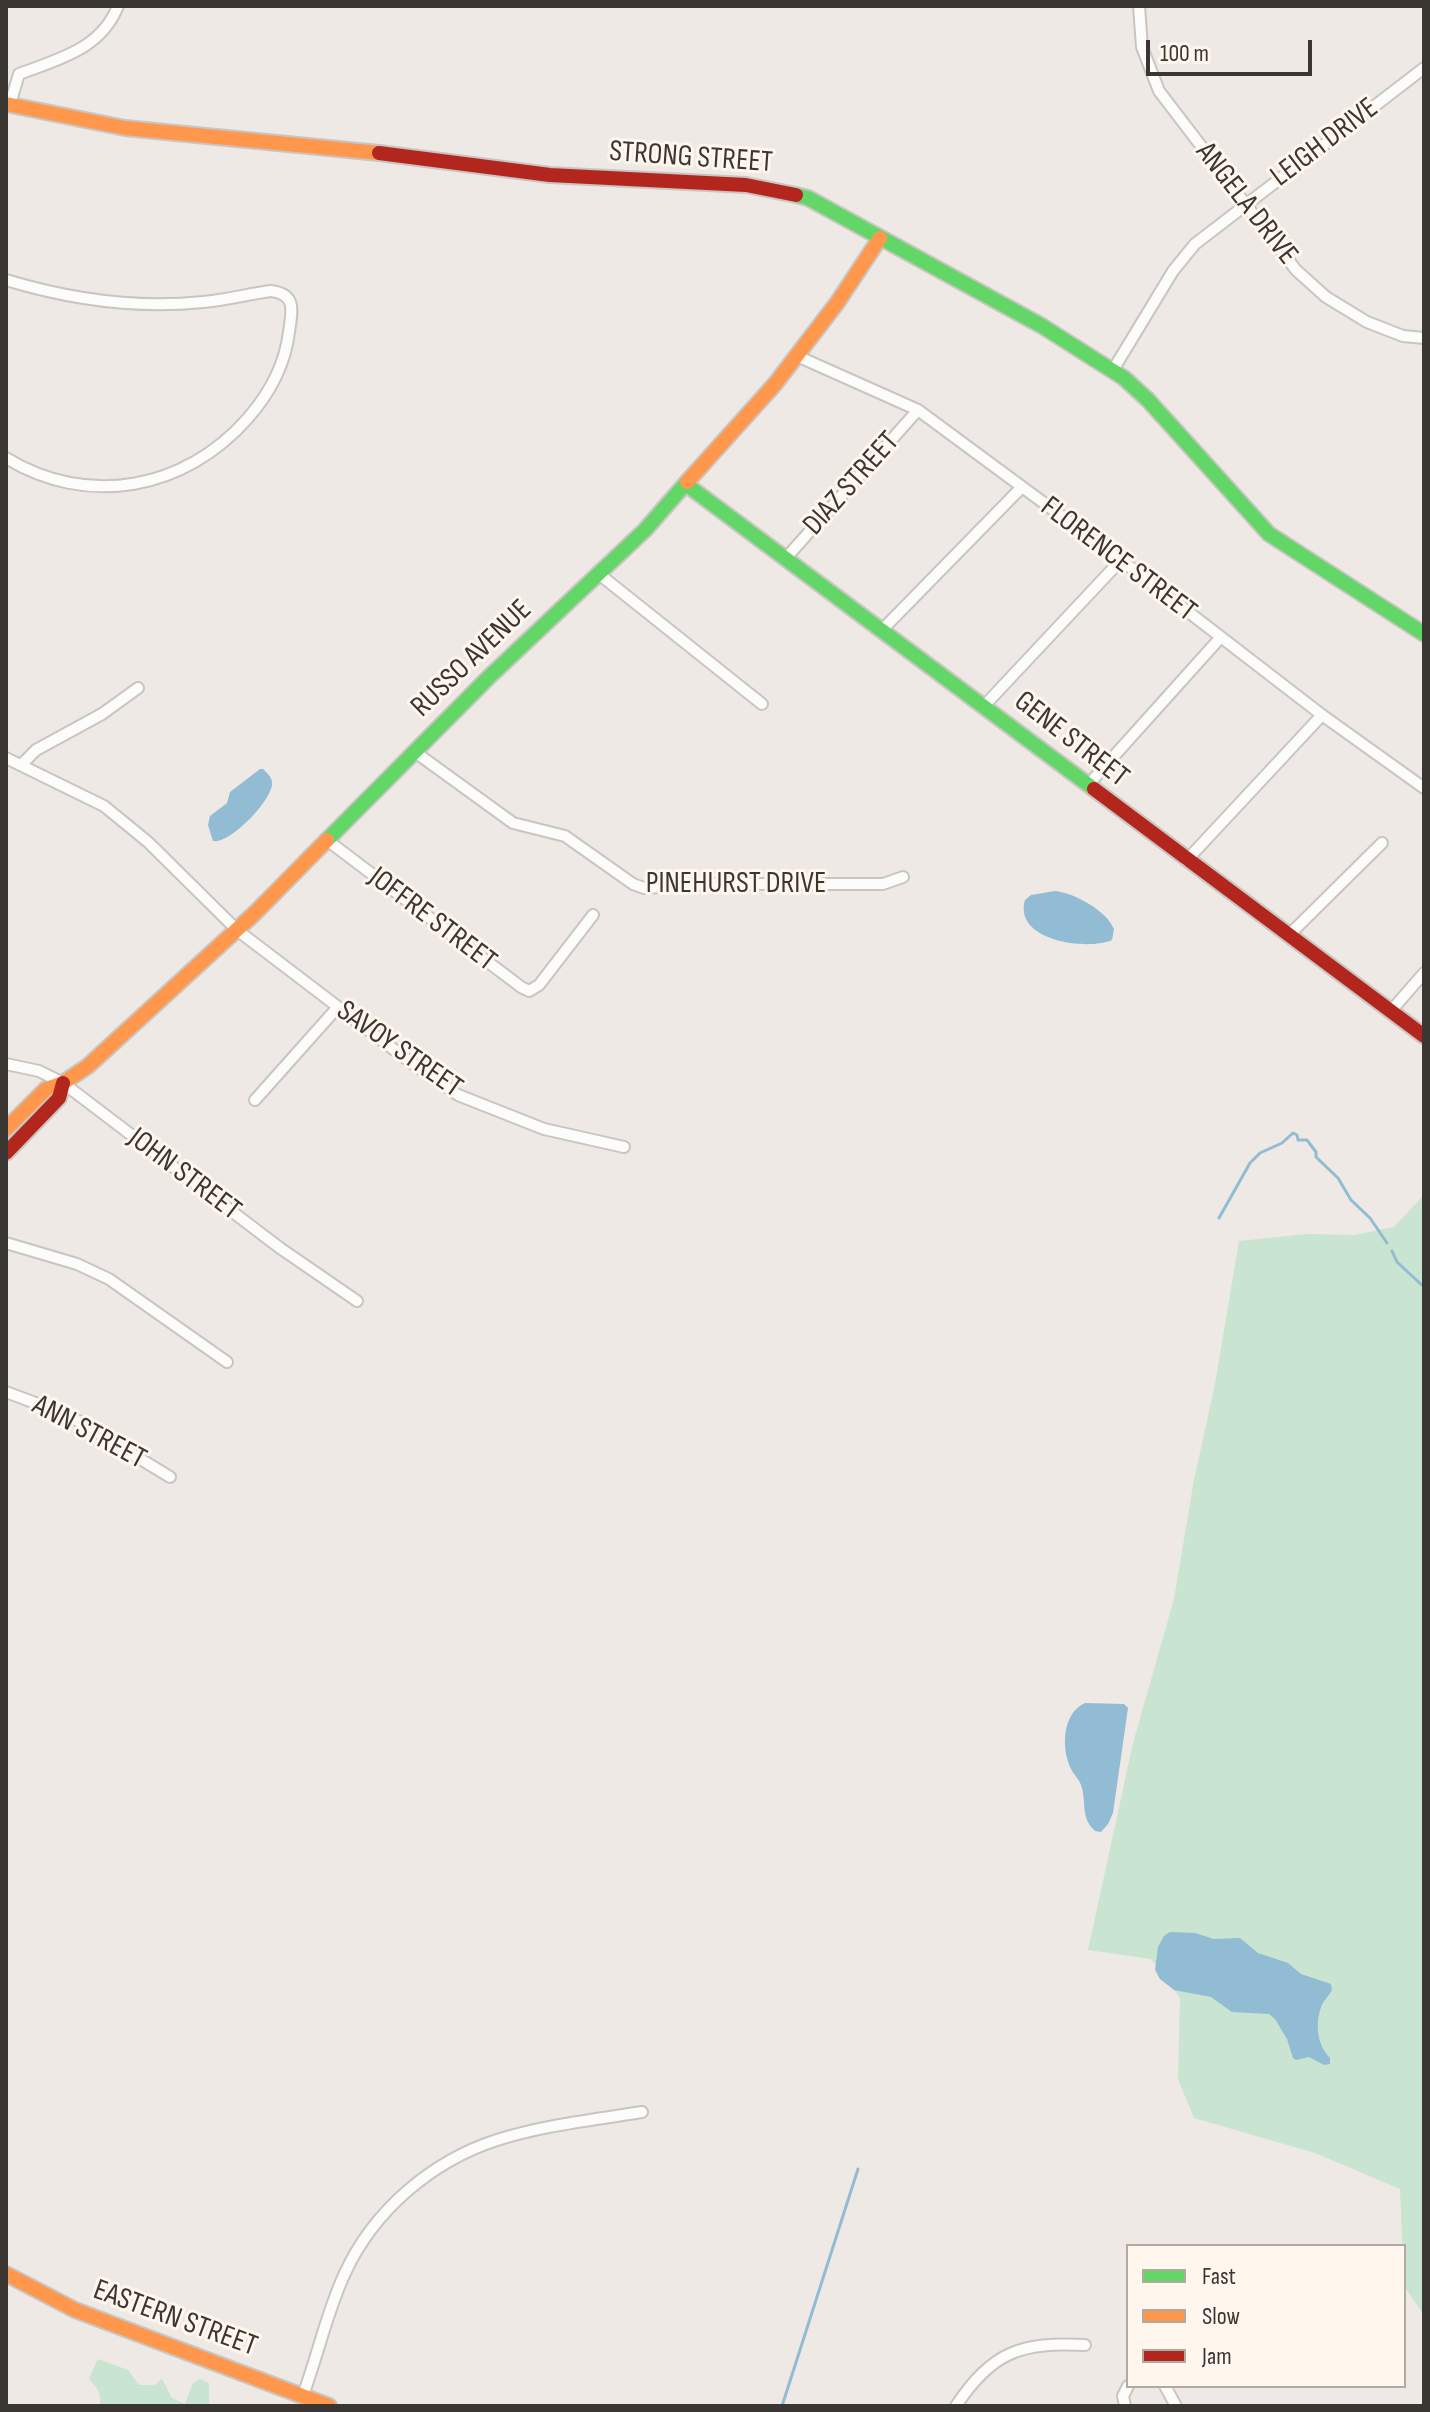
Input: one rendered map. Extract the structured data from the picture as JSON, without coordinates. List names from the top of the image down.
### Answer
{
  "streets": {
    "street": [
      "LEIGH DRIVE",
      "STRONG STREET",
      "ANGELA DRIVE",
      "DIAZ STREET",
      "FLORENCE STREET",
      "RUSSO AVENUE",
      "GENE STREET",
      "PINEHURST DRIVE",
      "JOFFRE STREET",
      "SAVOY STREET",
      "JOHN STREET",
      "ANN STREET",
      "EASTERN STREET"
    ]
  },
  "crossings": [
    ["LEIGH DRIVE", "STRONG STREET"],
    ["LEIGH DRIVE", "ANGELA DRIVE"],
    ["STRONG STREET", "RUSSO AVENUE"],
    ["DIAZ STREET", "FLORENCE STREET"],
    ["DIAZ STREET", "GENE STREET"],
    ["FLORENCE STREET", "RUSSO AVENUE"],
    ["RUSSO AVENUE", "GENE STREET"],
    ["RUSSO AVENUE", "PINEHURST DRIVE"],
    ["RUSSO AVENUE", "JOFFRE STREET"],
    ["RUSSO AVENUE", "SAVOY STREET"],
    ["RUSSO AVENUE", "JOHN STREET"]
  ],
  "legend": ["Fast", "Slow", "Jam"],
  "scale_bar": "100 m"
}
